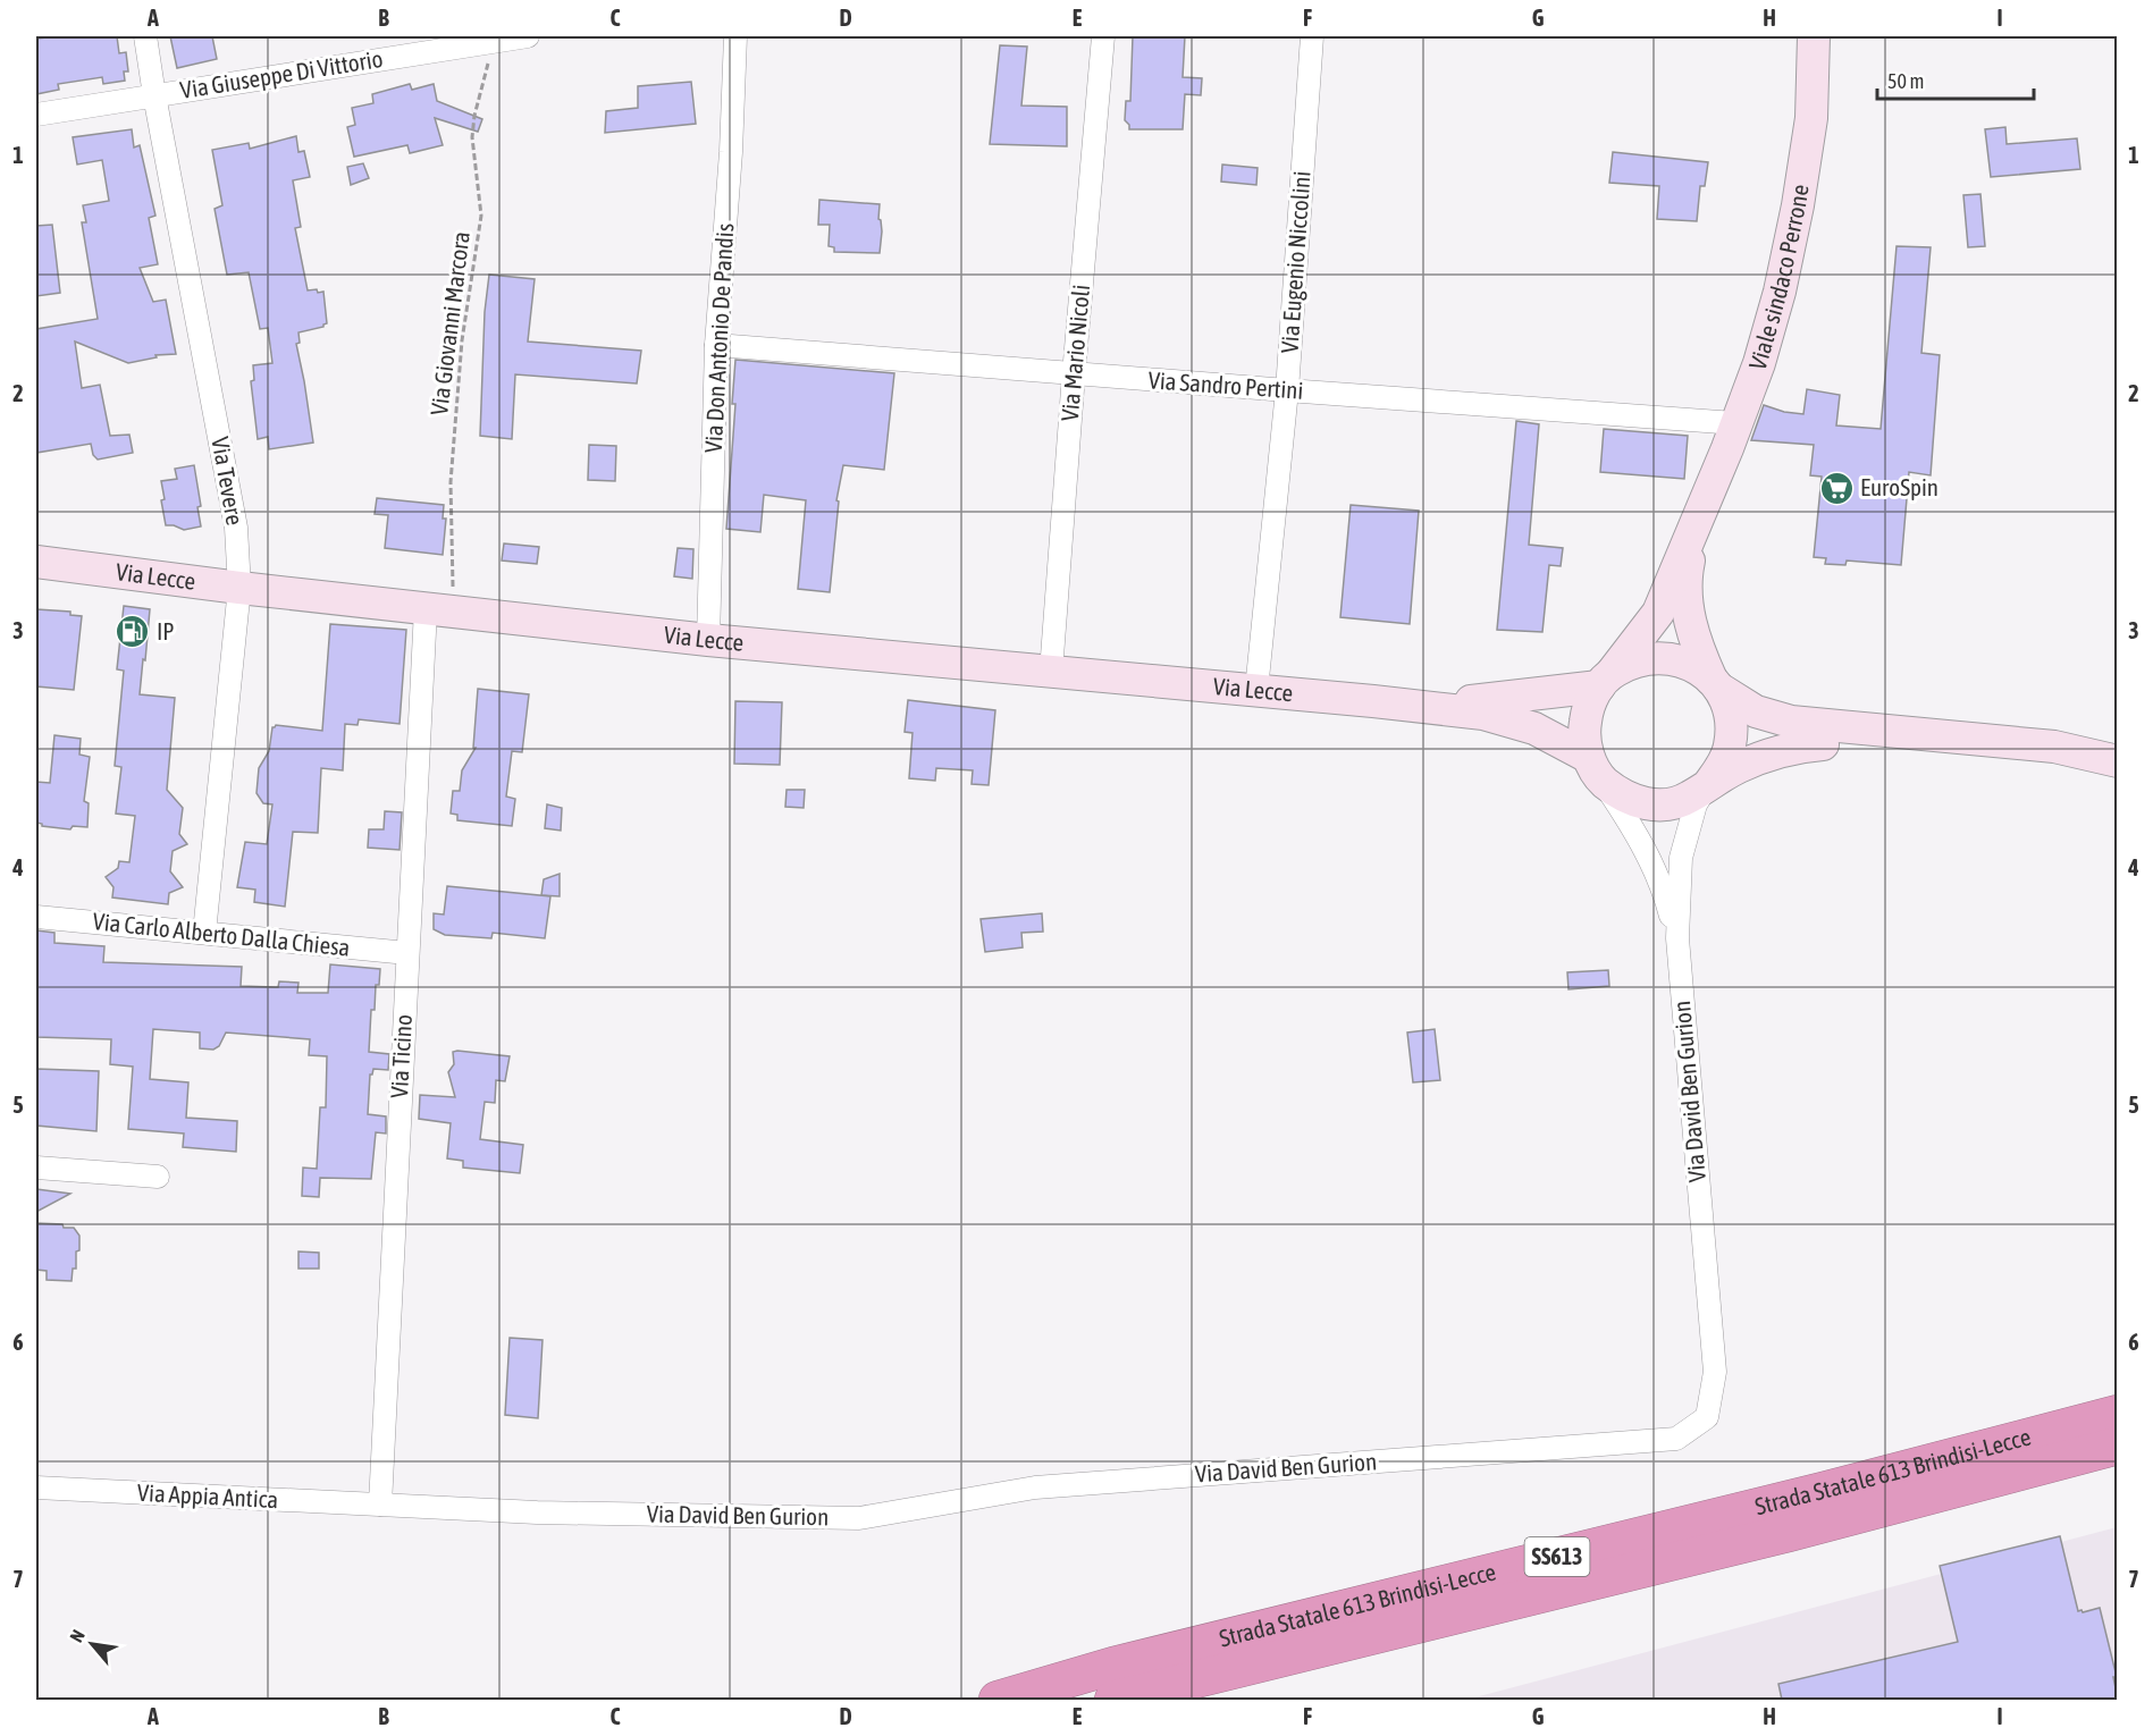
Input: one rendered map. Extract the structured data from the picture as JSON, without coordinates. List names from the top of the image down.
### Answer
{
  "streets": {
    "highway": ["Strada Statale 613 Brindisi-Lecce", "SS613"],
    "street": [
      "Via Giuseppe Di Vittorio",
      "Via Eugenio Niccolini",
      "Viale sindaco Perrone",
      "Via Don Antonio De Pandis",
      "Via Mario Nicoli",
      "Via Sandro Pertini",
      "Via Tevere",
      "Via Lecce",
      "Via Carlo Alberto Dalla Chiesa",
      "Via Ticino",
      "Via David Ben Gurion",
      "Via Appia Antica"
    ],
    "path": ["Via Giovanni Marcora"]
  },
  "crossings": [
    ["Via Giuseppe Di Vittorio", "Via Giovanni Marcora"],
    ["Via Giuseppe Di Vittorio", "Via Tevere"],
    ["Via Eugenio Niccolini", "Via Sandro Pertini"],
    ["Via Eugenio Niccolini", "Via Lecce"],
    ["Viale sindaco Perrone", "Via Sandro Pertini"],
    ["Viale sindaco Perrone", "Via Lecce"],
    ["Viale sindaco Perrone", "Via David Ben Gurion"],
    ["Via Giovanni Marcora", "Via Lecce"],
    ["Via Giovanni Marcora", "Via Ticino"],
    ["Via Don Antonio De Pandis", "Via Sandro Pertini"],
    ["Via Don Antonio De Pandis", "Via Lecce"],
    ["Via Mario Nicoli", "Via Sandro Pertini"],
    ["Via Mario Nicoli", "Via Lecce"],
    ["Via Tevere", "Via Lecce"],
    ["Via Tevere", "Via Carlo Alberto Dalla Chiesa"],
    ["Via Lecce", "Via Ticino"],
    ["Via Lecce", "Via David Ben Gurion"],
    ["Via Carlo Alberto Dalla Chiesa", "Via Ticino"],
    ["Via Ticino", "Via David Ben Gurion"],
    ["Via Ticino", "Via Appia Antica"],
    ["Via David Ben Gurion", "Via Appia Antica"]
  ],
  "places": {
    "supermarket": ["EuroSpin"],
    "fuel station": ["IP"]
  },
  "scale_bar": "50 m",
  "north": "top left",
  "grid": {
    "columns": [
      "A",
      "B",
      "C",
      "D",
      "E",
      "F",
      "G",
      "H",
      "I"
    ],
    "rows": [
      "1",
      "2",
      "3",
      "4",
      "5",
      "6",
      "7"
    ]
  }
}
